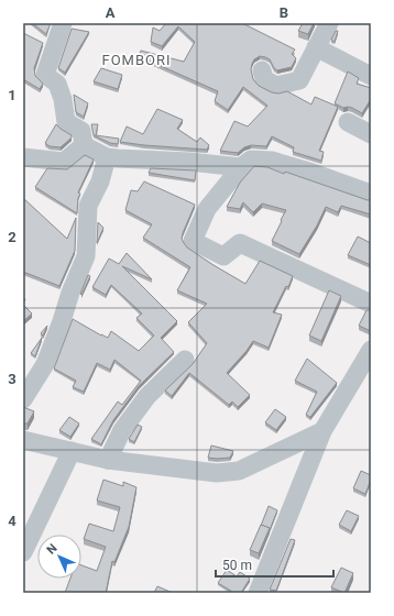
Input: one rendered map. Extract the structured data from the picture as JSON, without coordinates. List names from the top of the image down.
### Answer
{
  "districts": ["FOMBORI"],
  "scale_bar": "50 m",
  "north": "top left",
  "grid": {
    "columns": ["A", "B"],
    "rows": [
      "1",
      "2",
      "3",
      "4"
    ]
  }
}
